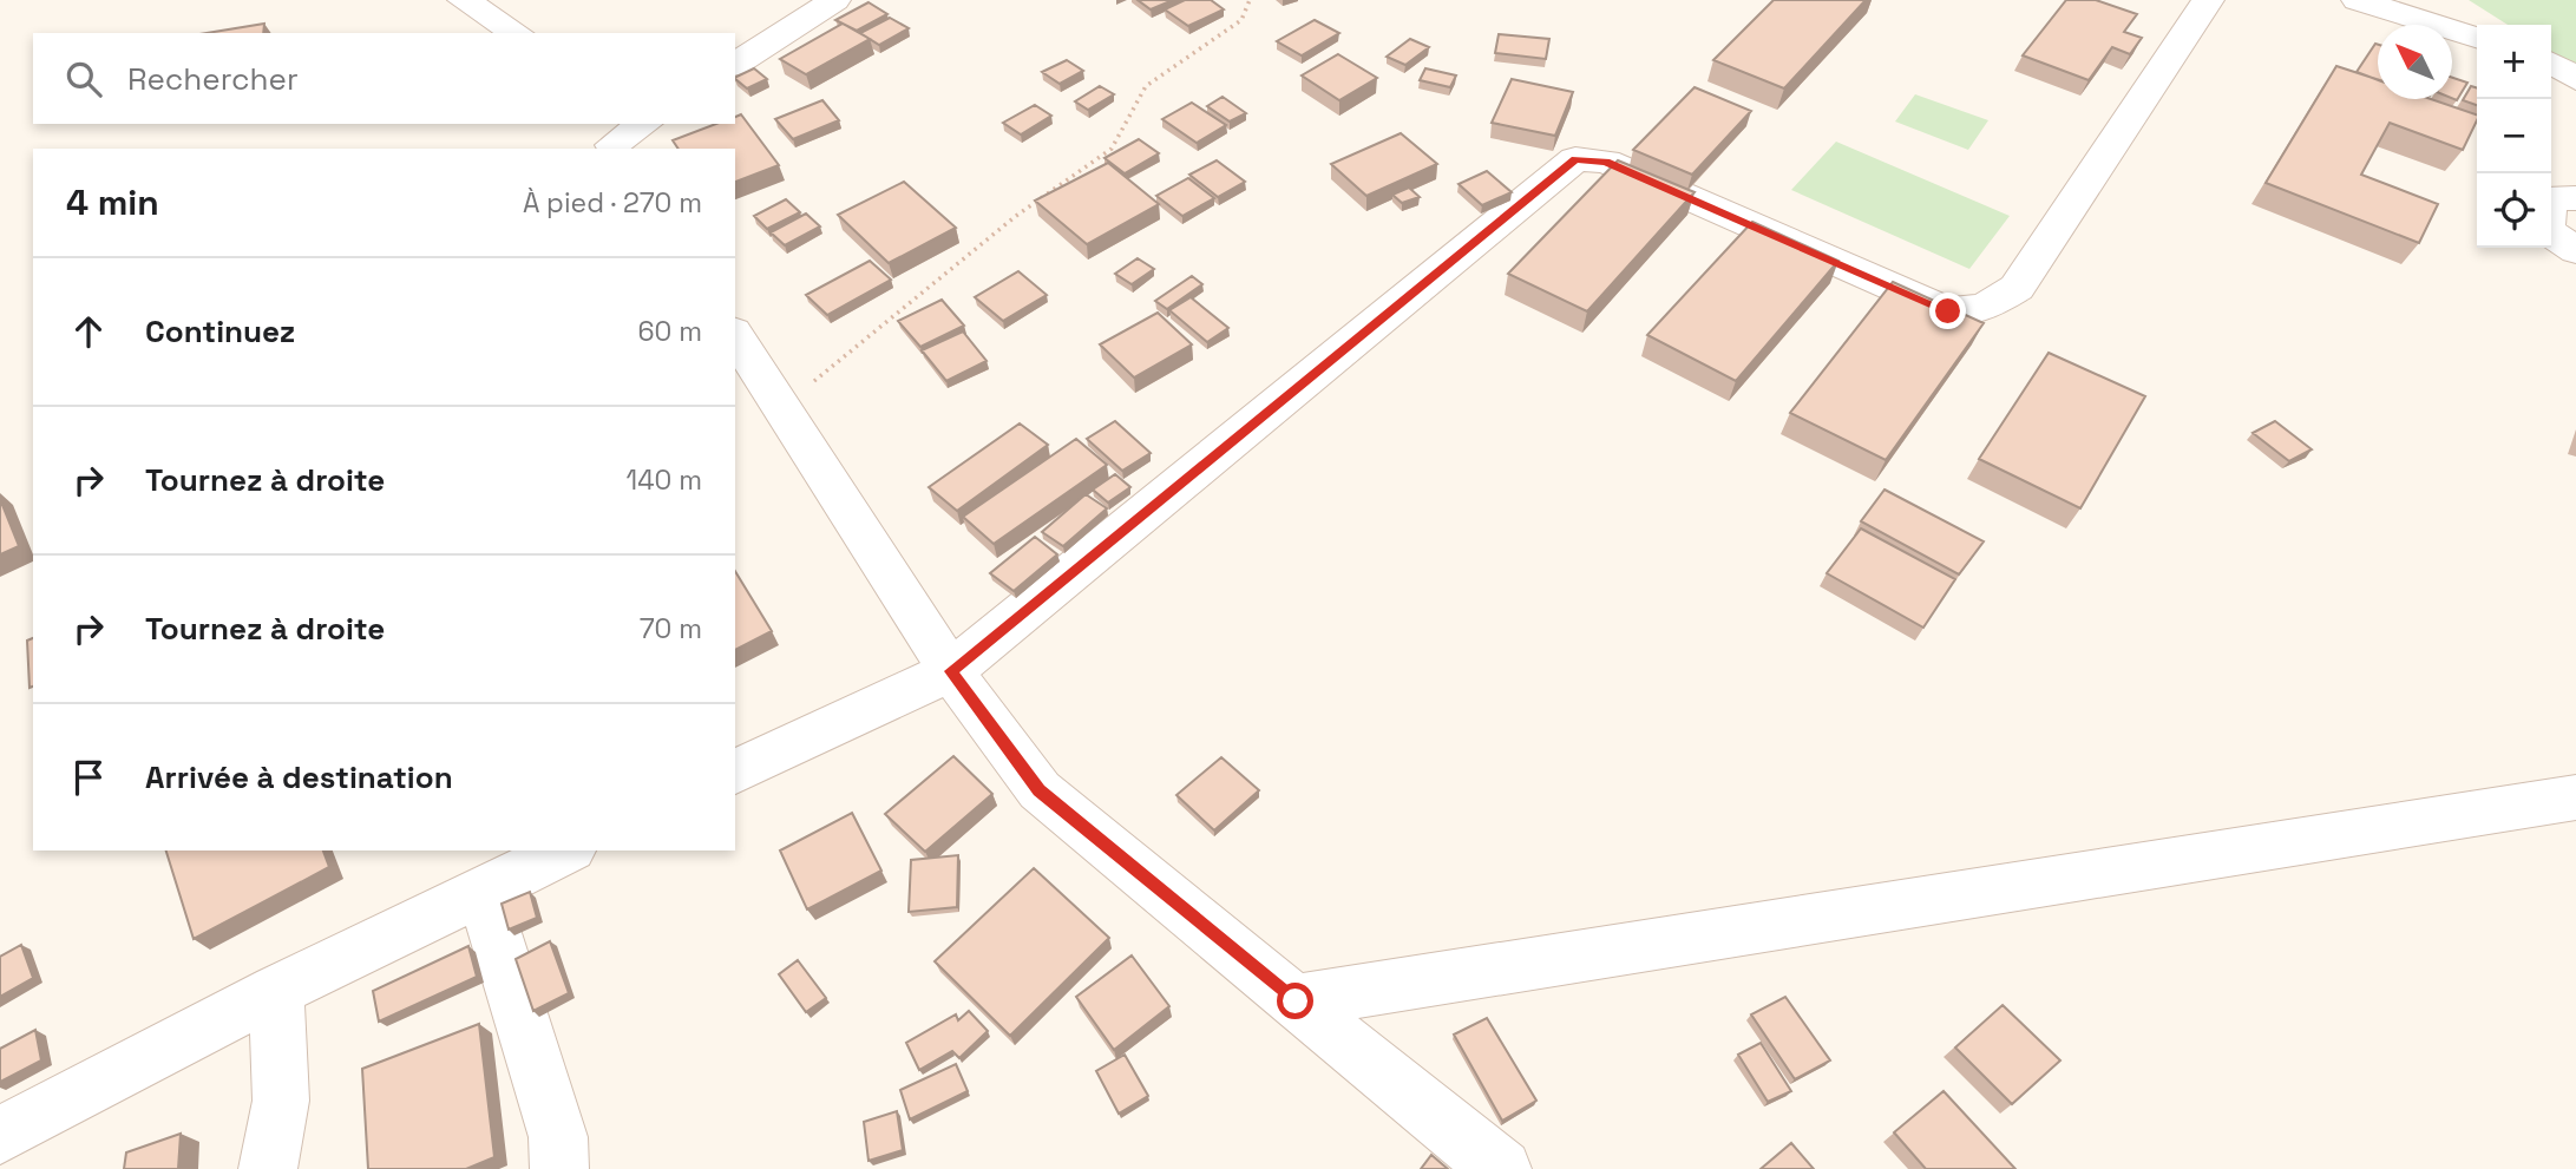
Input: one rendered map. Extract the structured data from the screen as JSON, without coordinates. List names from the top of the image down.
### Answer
{
  "north": "top left",
  "page": {
    "map_buttons": ["+", "−"],
    "search": "Rechercher",
    "heading": ["4 min", "À pied · 270 m"],
    "list": [
      ["Continuez", "60 m"],
      ["Tournez à droite", "140 m"],
      ["Tournez à droite", "70 m"],
      "Arrivée à destination"
    ]
  }
}
